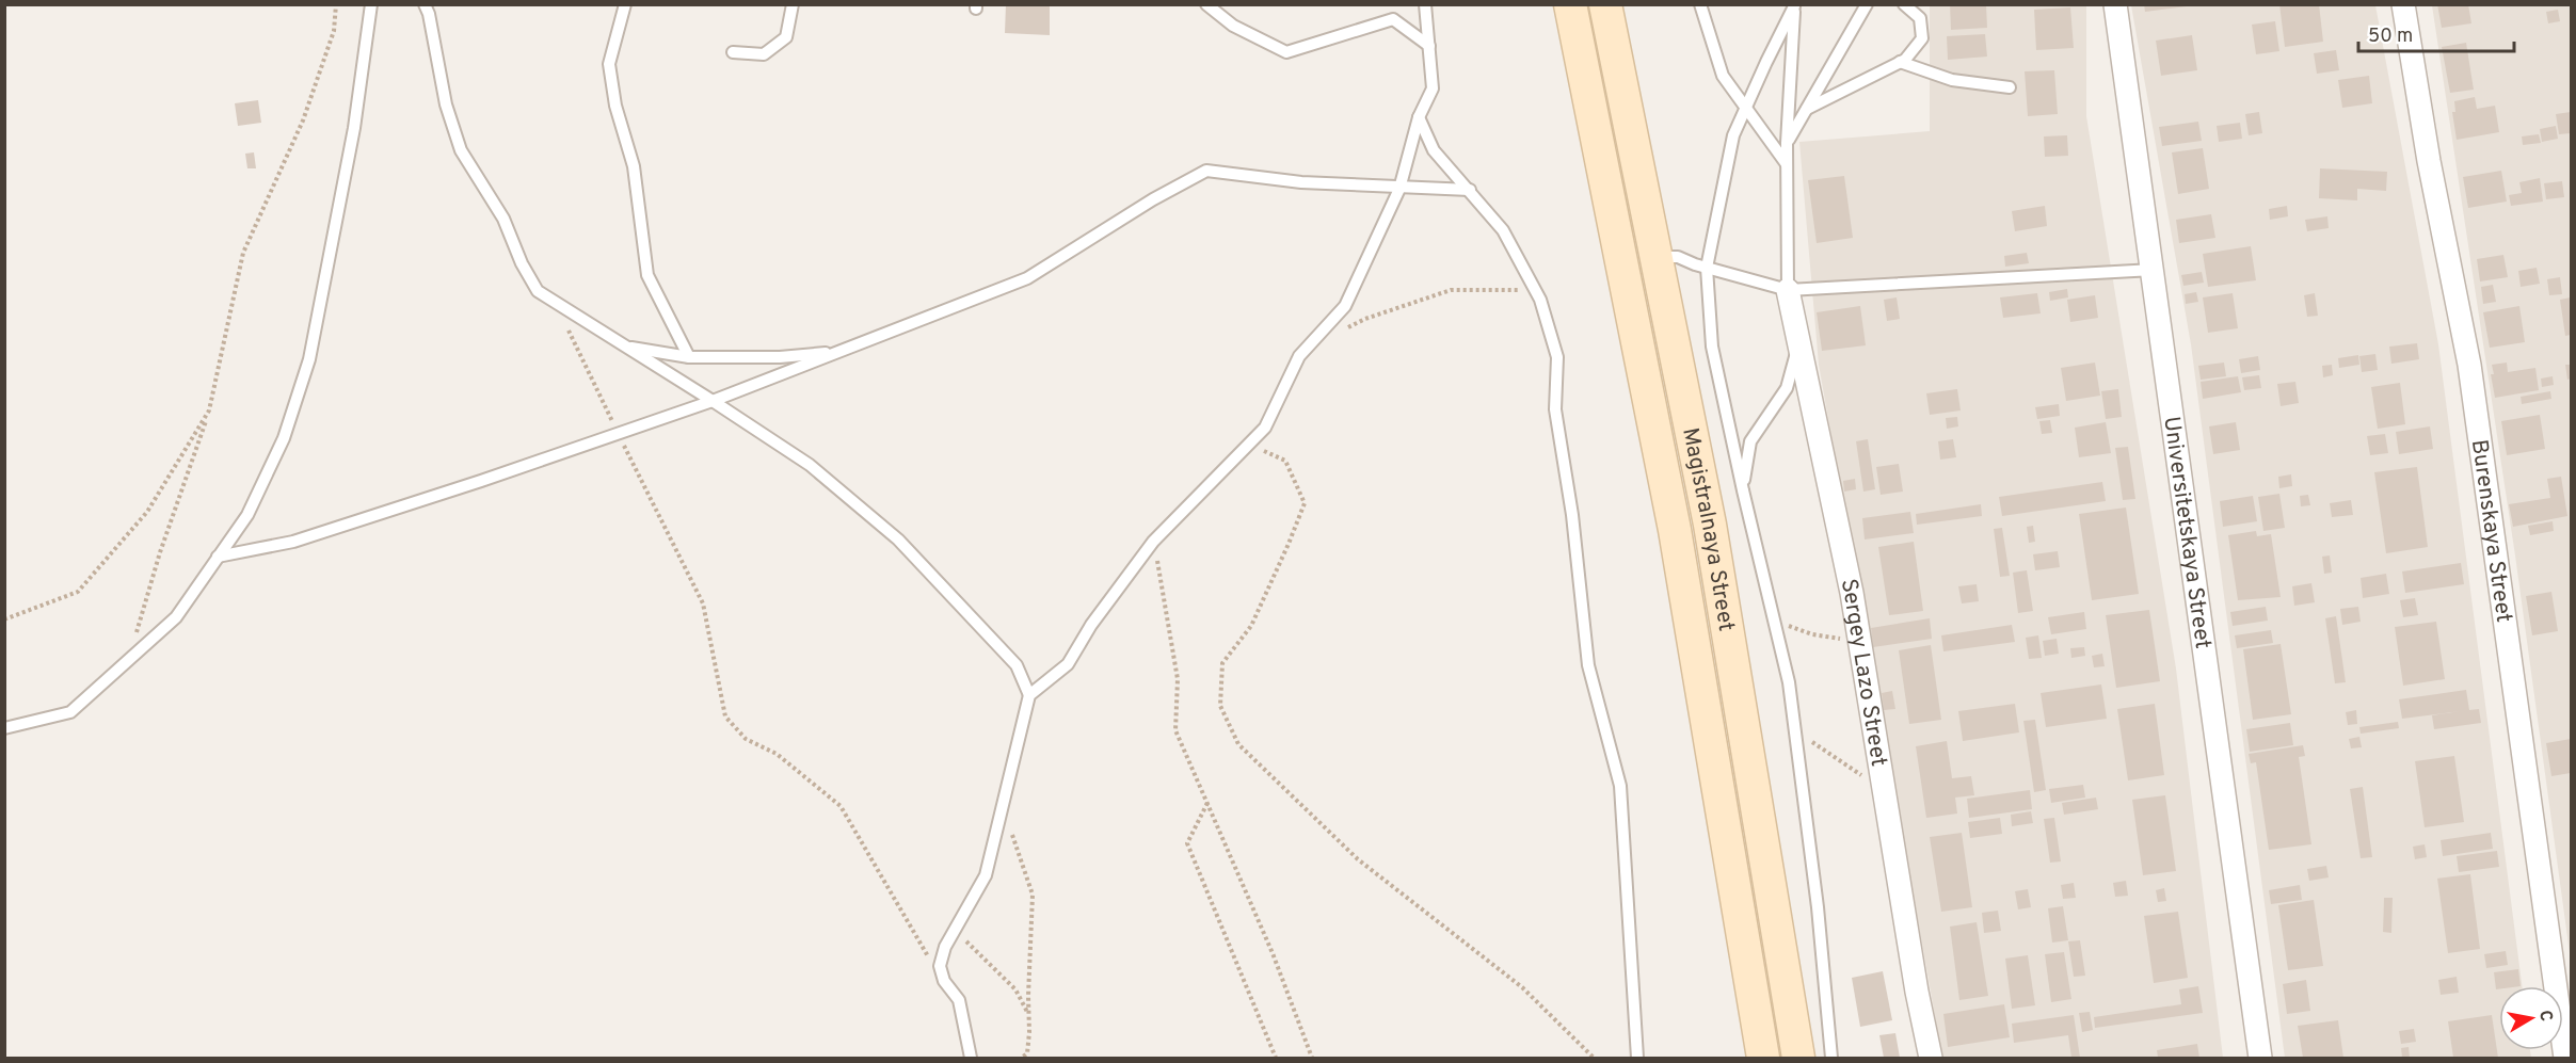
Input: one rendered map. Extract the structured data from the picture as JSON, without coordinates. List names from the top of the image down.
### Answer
{
  "streets": {
    "main road": ["Magistralnaya Street"],
    "street": ["Burenskaya Street", "Universitetskaya Street", "Sergey Lazo Street"]
  },
  "scale_bar": "50 m",
  "north": "right"
}
